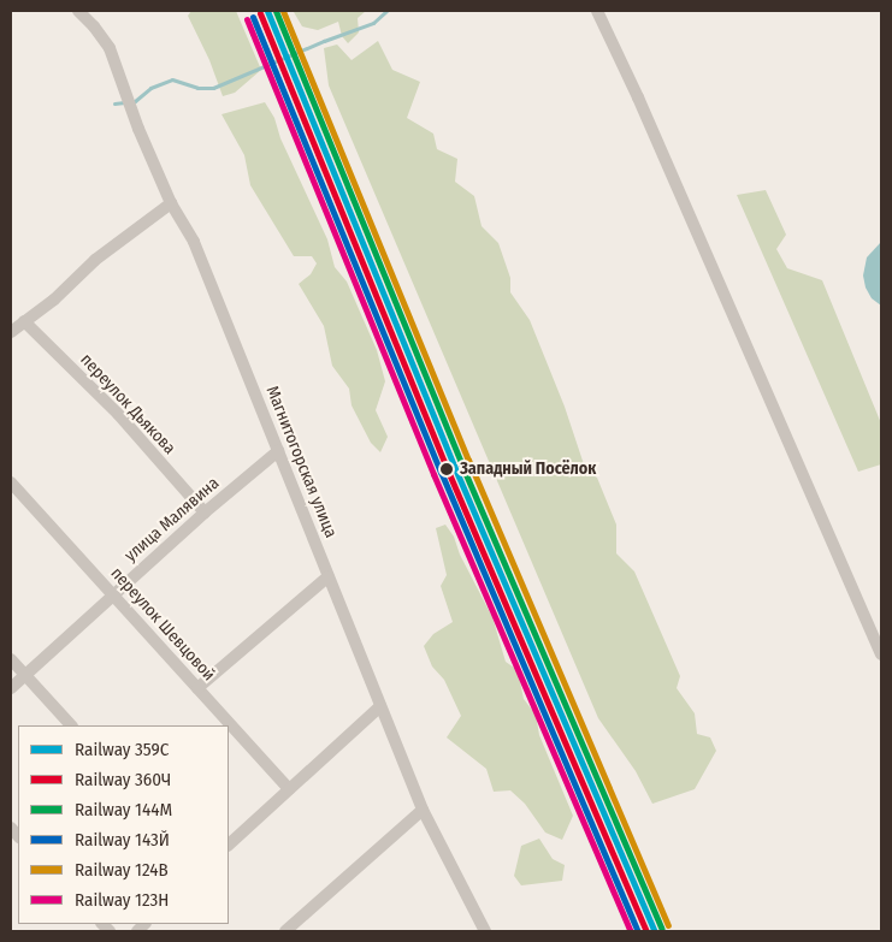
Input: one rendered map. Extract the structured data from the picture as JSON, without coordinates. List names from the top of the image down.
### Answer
{
  "streets": {
    "street": [
      "переулок Дьякова",
      "Магнитогорская улица",
      "улица Малявина",
      "переулок Шевцовой"
    ]
  },
  "crossings": [
    ["переулок Дьякова", "улица Малявина"],
    ["Магнитогорская улица", "улица Малявина"],
    ["улица Малявина", "переулок Шевцовой"]
  ],
  "places": ["Западный Посёлок"],
  "lines": [
    "rail line 359С",
    "rail line 144М",
    "rail line 124В",
    "rail line 360Ч",
    "rail line 143Й",
    "rail line 123Н"
  ],
  "legend": [
    "Railway 359С",
    "Railway 360Ч",
    "Railway 144М",
    "Railway 143Й",
    "Railway 124В",
    "Railway 123Н"
  ]
}
